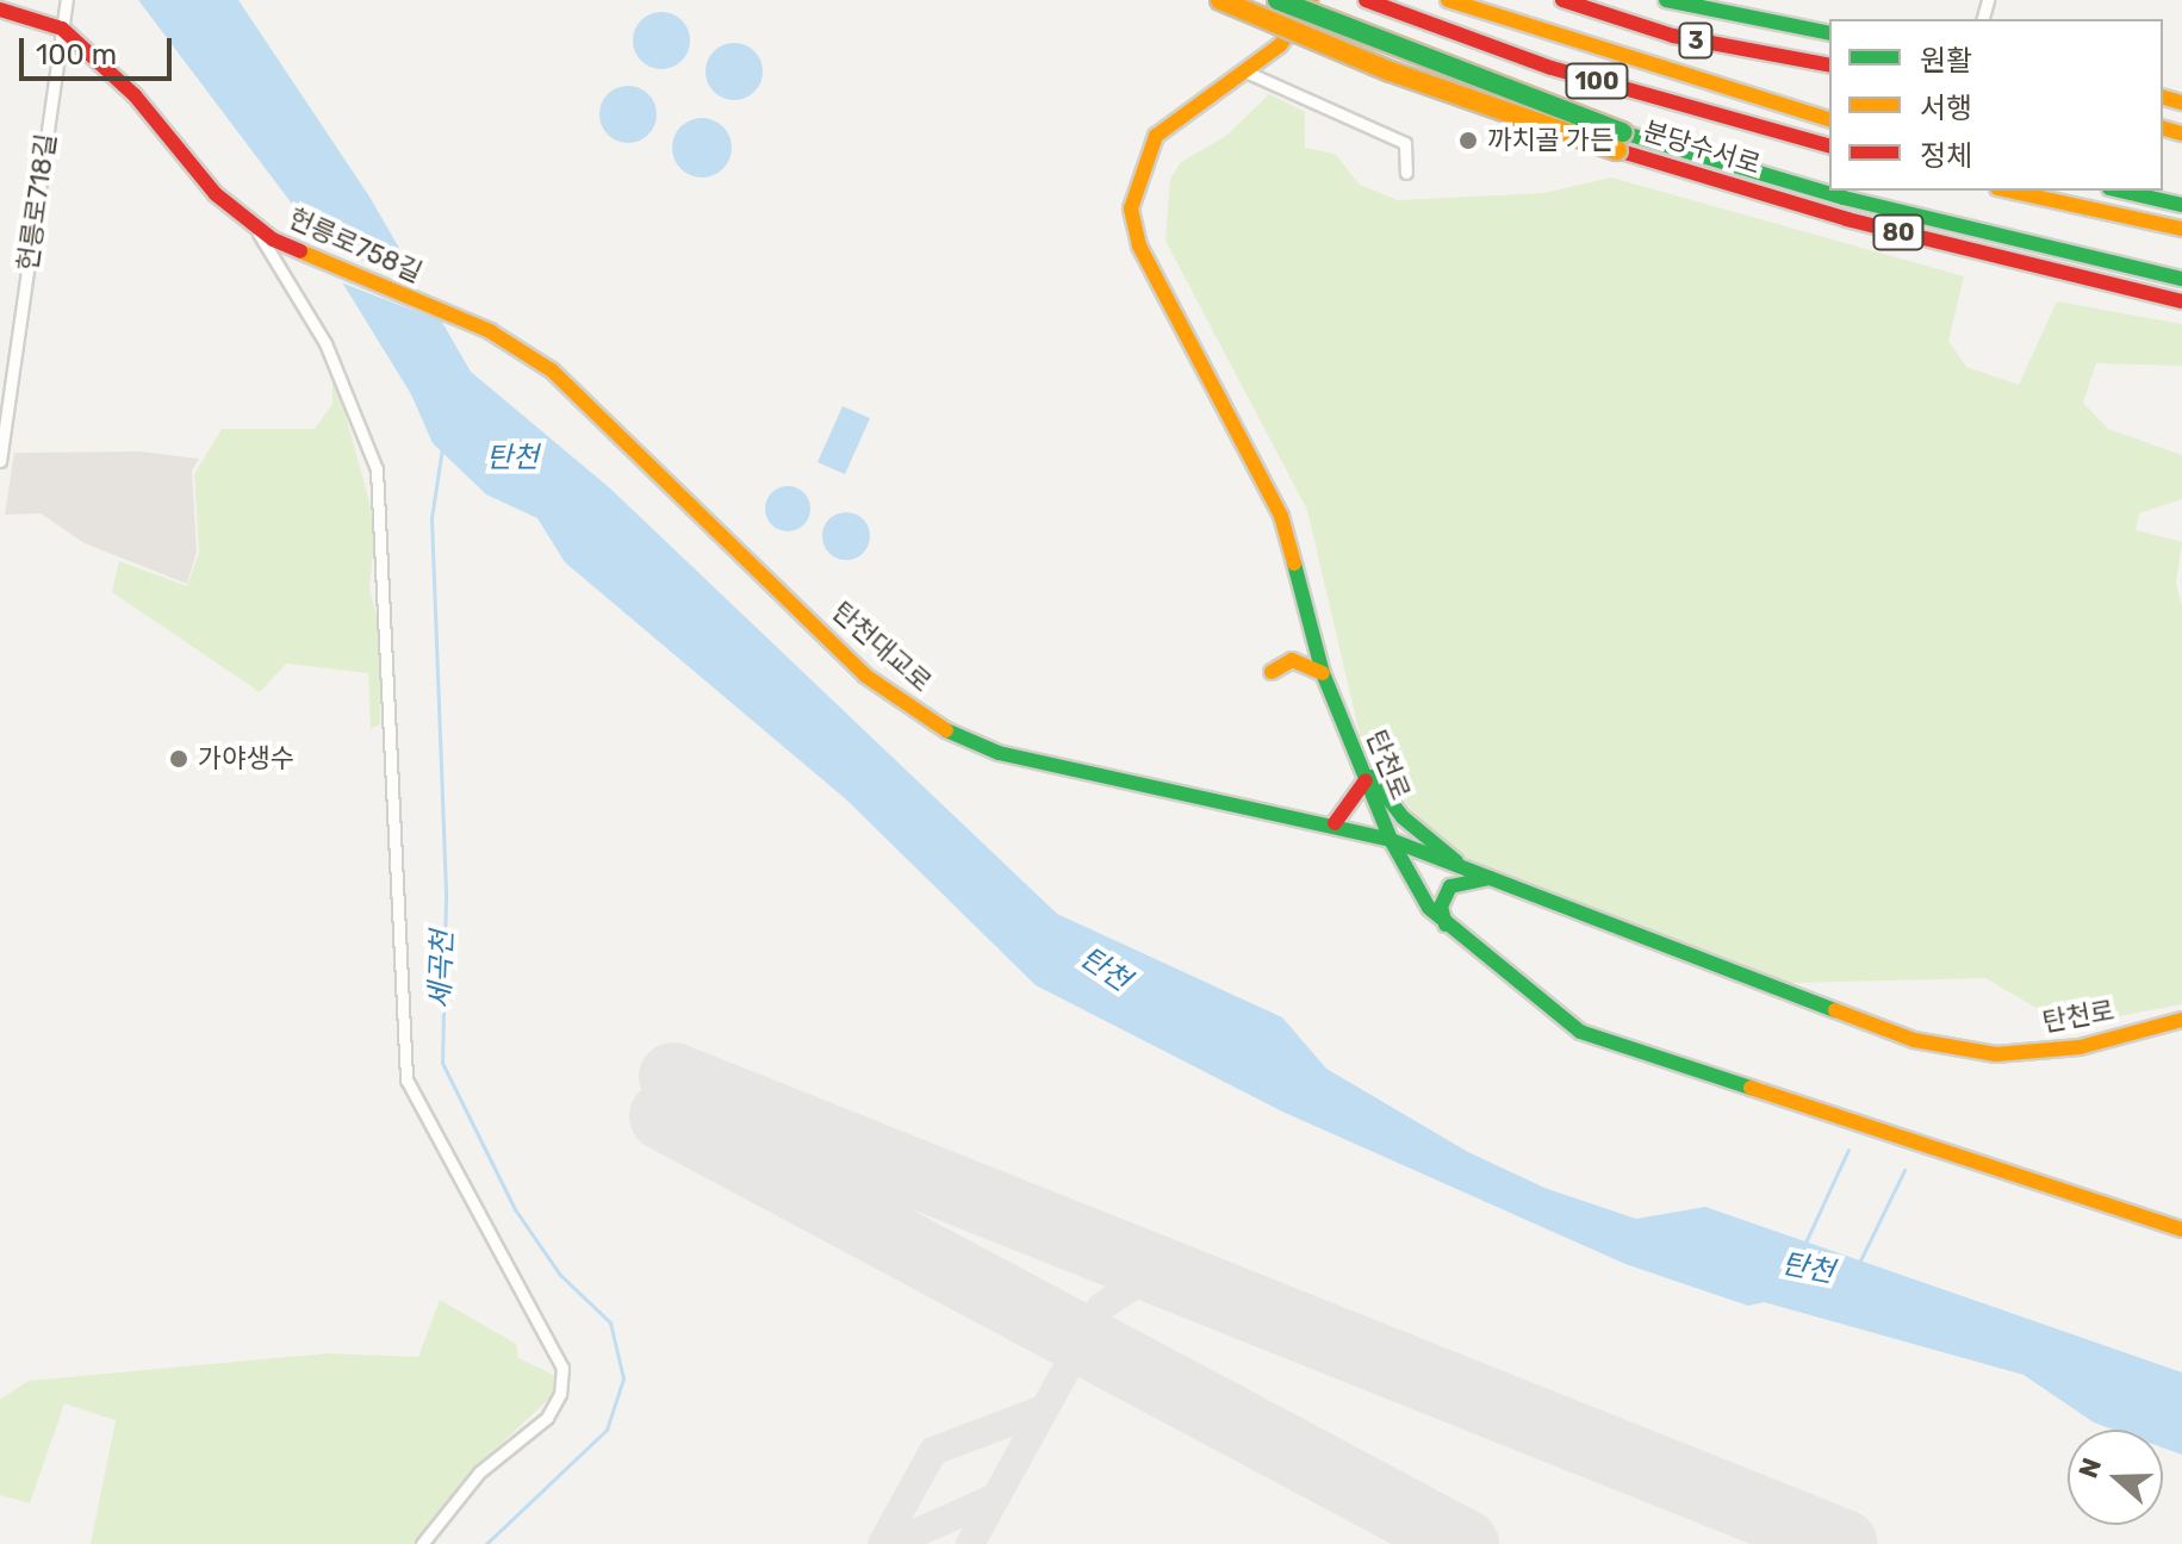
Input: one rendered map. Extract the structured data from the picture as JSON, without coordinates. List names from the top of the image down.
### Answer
{
  "streets": {
    "main road": [
      "3",
      "100",
      "분당수서로",
      "80",
      "헌릉로758길",
      "탄천대교로",
      "탄천로"
    ],
    "street": ["헌릉로718길"]
  },
  "crossings": [
    ["헌릉로718길", "헌릉로758길"],
    ["헌릉로758길", "탄천대교로"],
    ["탄천대교로", "탄천로"]
  ],
  "water": ["탄천", "세곡천"],
  "places": ["까치골 가든", "가야생수"],
  "legend": ["원활", "서행", "정체"],
  "scale_bar": "100 m",
  "north": "left"
}
